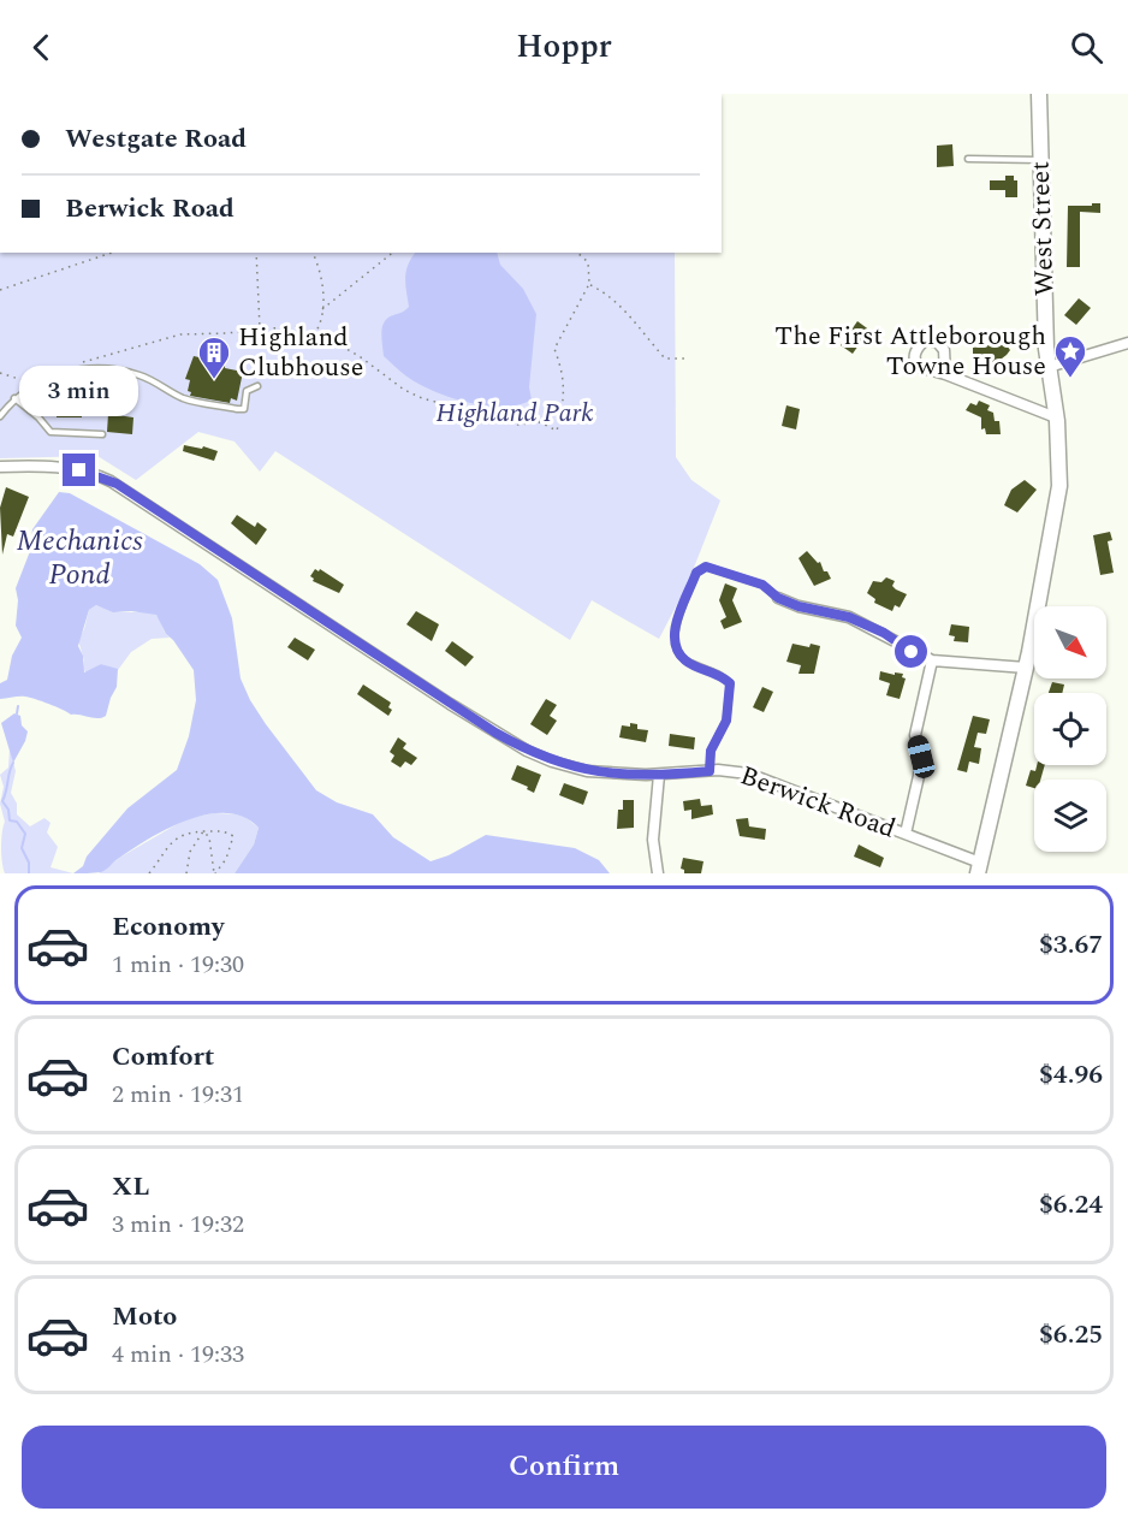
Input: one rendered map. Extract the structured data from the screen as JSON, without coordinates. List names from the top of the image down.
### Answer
{
  "streets": {
    "main road": ["West Street"],
    "street": ["Berwick Road"]
  },
  "crossings": [
    ["West Street", "Berwick Road"]
  ],
  "water": ["Mechanics Pond"],
  "parks": ["Highland Park"],
  "places": {
    "place": ["The First Attleborough Towne House"],
    "building": ["Highland Clubhouse"]
  },
  "north": "bottom right",
  "page": {
    "header": "Hoppr",
    "banner": ["Westgate Road", "Berwick Road"],
    "bubble": "3 min",
    "list": [
      {
        "name": "Economy",
        "note": "1 min · 19:30",
        "value": "$3.67"
      },
      {
        "name": "Comfort",
        "note": "2 min · 19:31",
        "value": "$4.96"
      },
      {
        "name": "XL",
        "note": "3 min · 19:32",
        "value": "$6.24"
      },
      {
        "name": "Moto",
        "note": "4 min · 19:33",
        "value": "$6.25"
      }
    ],
    "buttons": "Confirm"
  }
}
